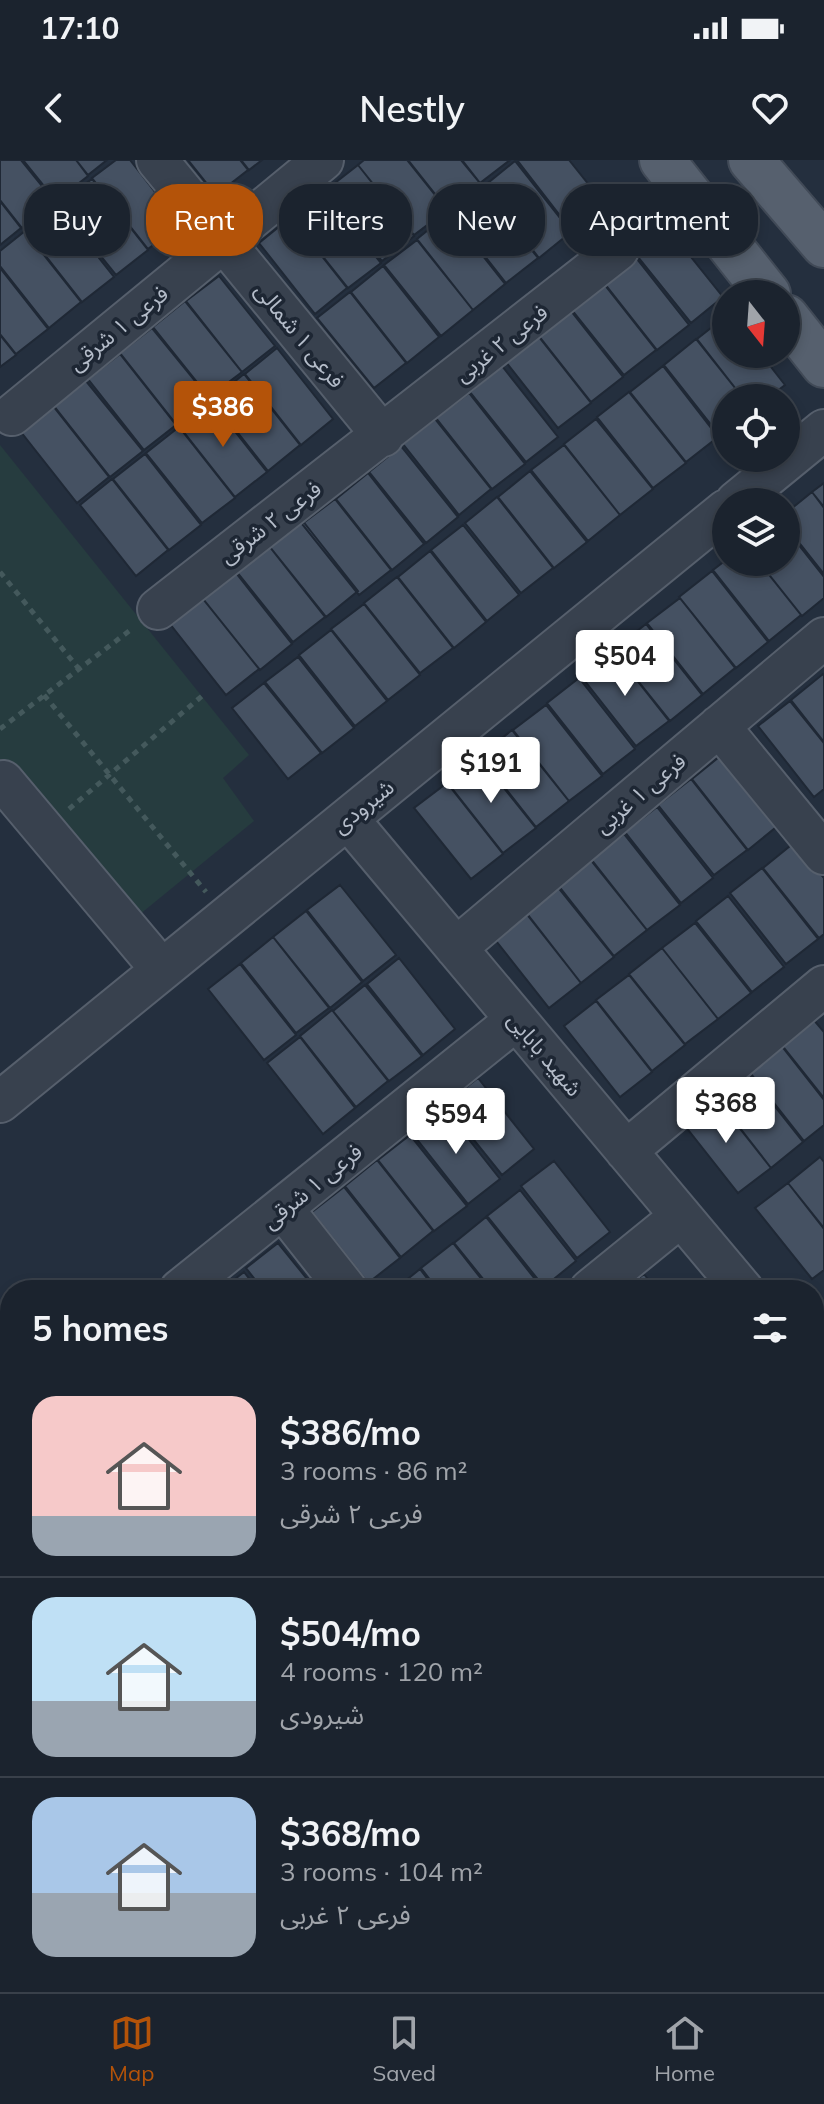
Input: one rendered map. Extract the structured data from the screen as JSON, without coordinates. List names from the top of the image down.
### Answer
{
  "streets": {
    "street": [
      "فرعی ۱ شرقی",
      "فرعی ۱ شمالی",
      "فرعی ۲ غربی",
      "فرعی ۲ شرقی",
      "فرعی ۱ غربی",
      "شیرودی",
      "شهید بابایی"
    ]
  },
  "crossings": [
    ["فرعی ۱ شرقی", "شهید بابایی"],
    ["فرعی ۱ شمالی", "فرعی ۲ غربی"],
    ["فرعی ۱ شمالی", "فرعی ۲ شرقی"],
    ["فرعی ۲ غربی", "فرعی ۲ شرقی"],
    ["فرعی ۱ غربی", "شهید بابایی"],
    ["شیرودی", "شهید بابایی"]
  ],
  "north": "bottom",
  "page": {
    "status": "17:10",
    "header": "Nestly",
    "chip": [
      "Buy",
      "Rent",
      "Filters",
      "New",
      "Apartment"
    ],
    "price": [
      "$386",
      "$504",
      "$191",
      "$368",
      "$594"
    ],
    "heading": "5 homes",
    "list": [
      {
        "name": "$386/mo",
        "note": "3 rooms · 86 m² · فرعی ۲ شرقی"
      },
      {
        "name": "$504/mo",
        "note": "4 rooms · 120 m² · شیرودی"
      },
      {
        "name": "$368/mo",
        "note": "3 rooms · 104 m² · فرعی ۲ غربی"
      }
    ],
    "tabs": ["Map", "Saved", "Home"]
  }
}
